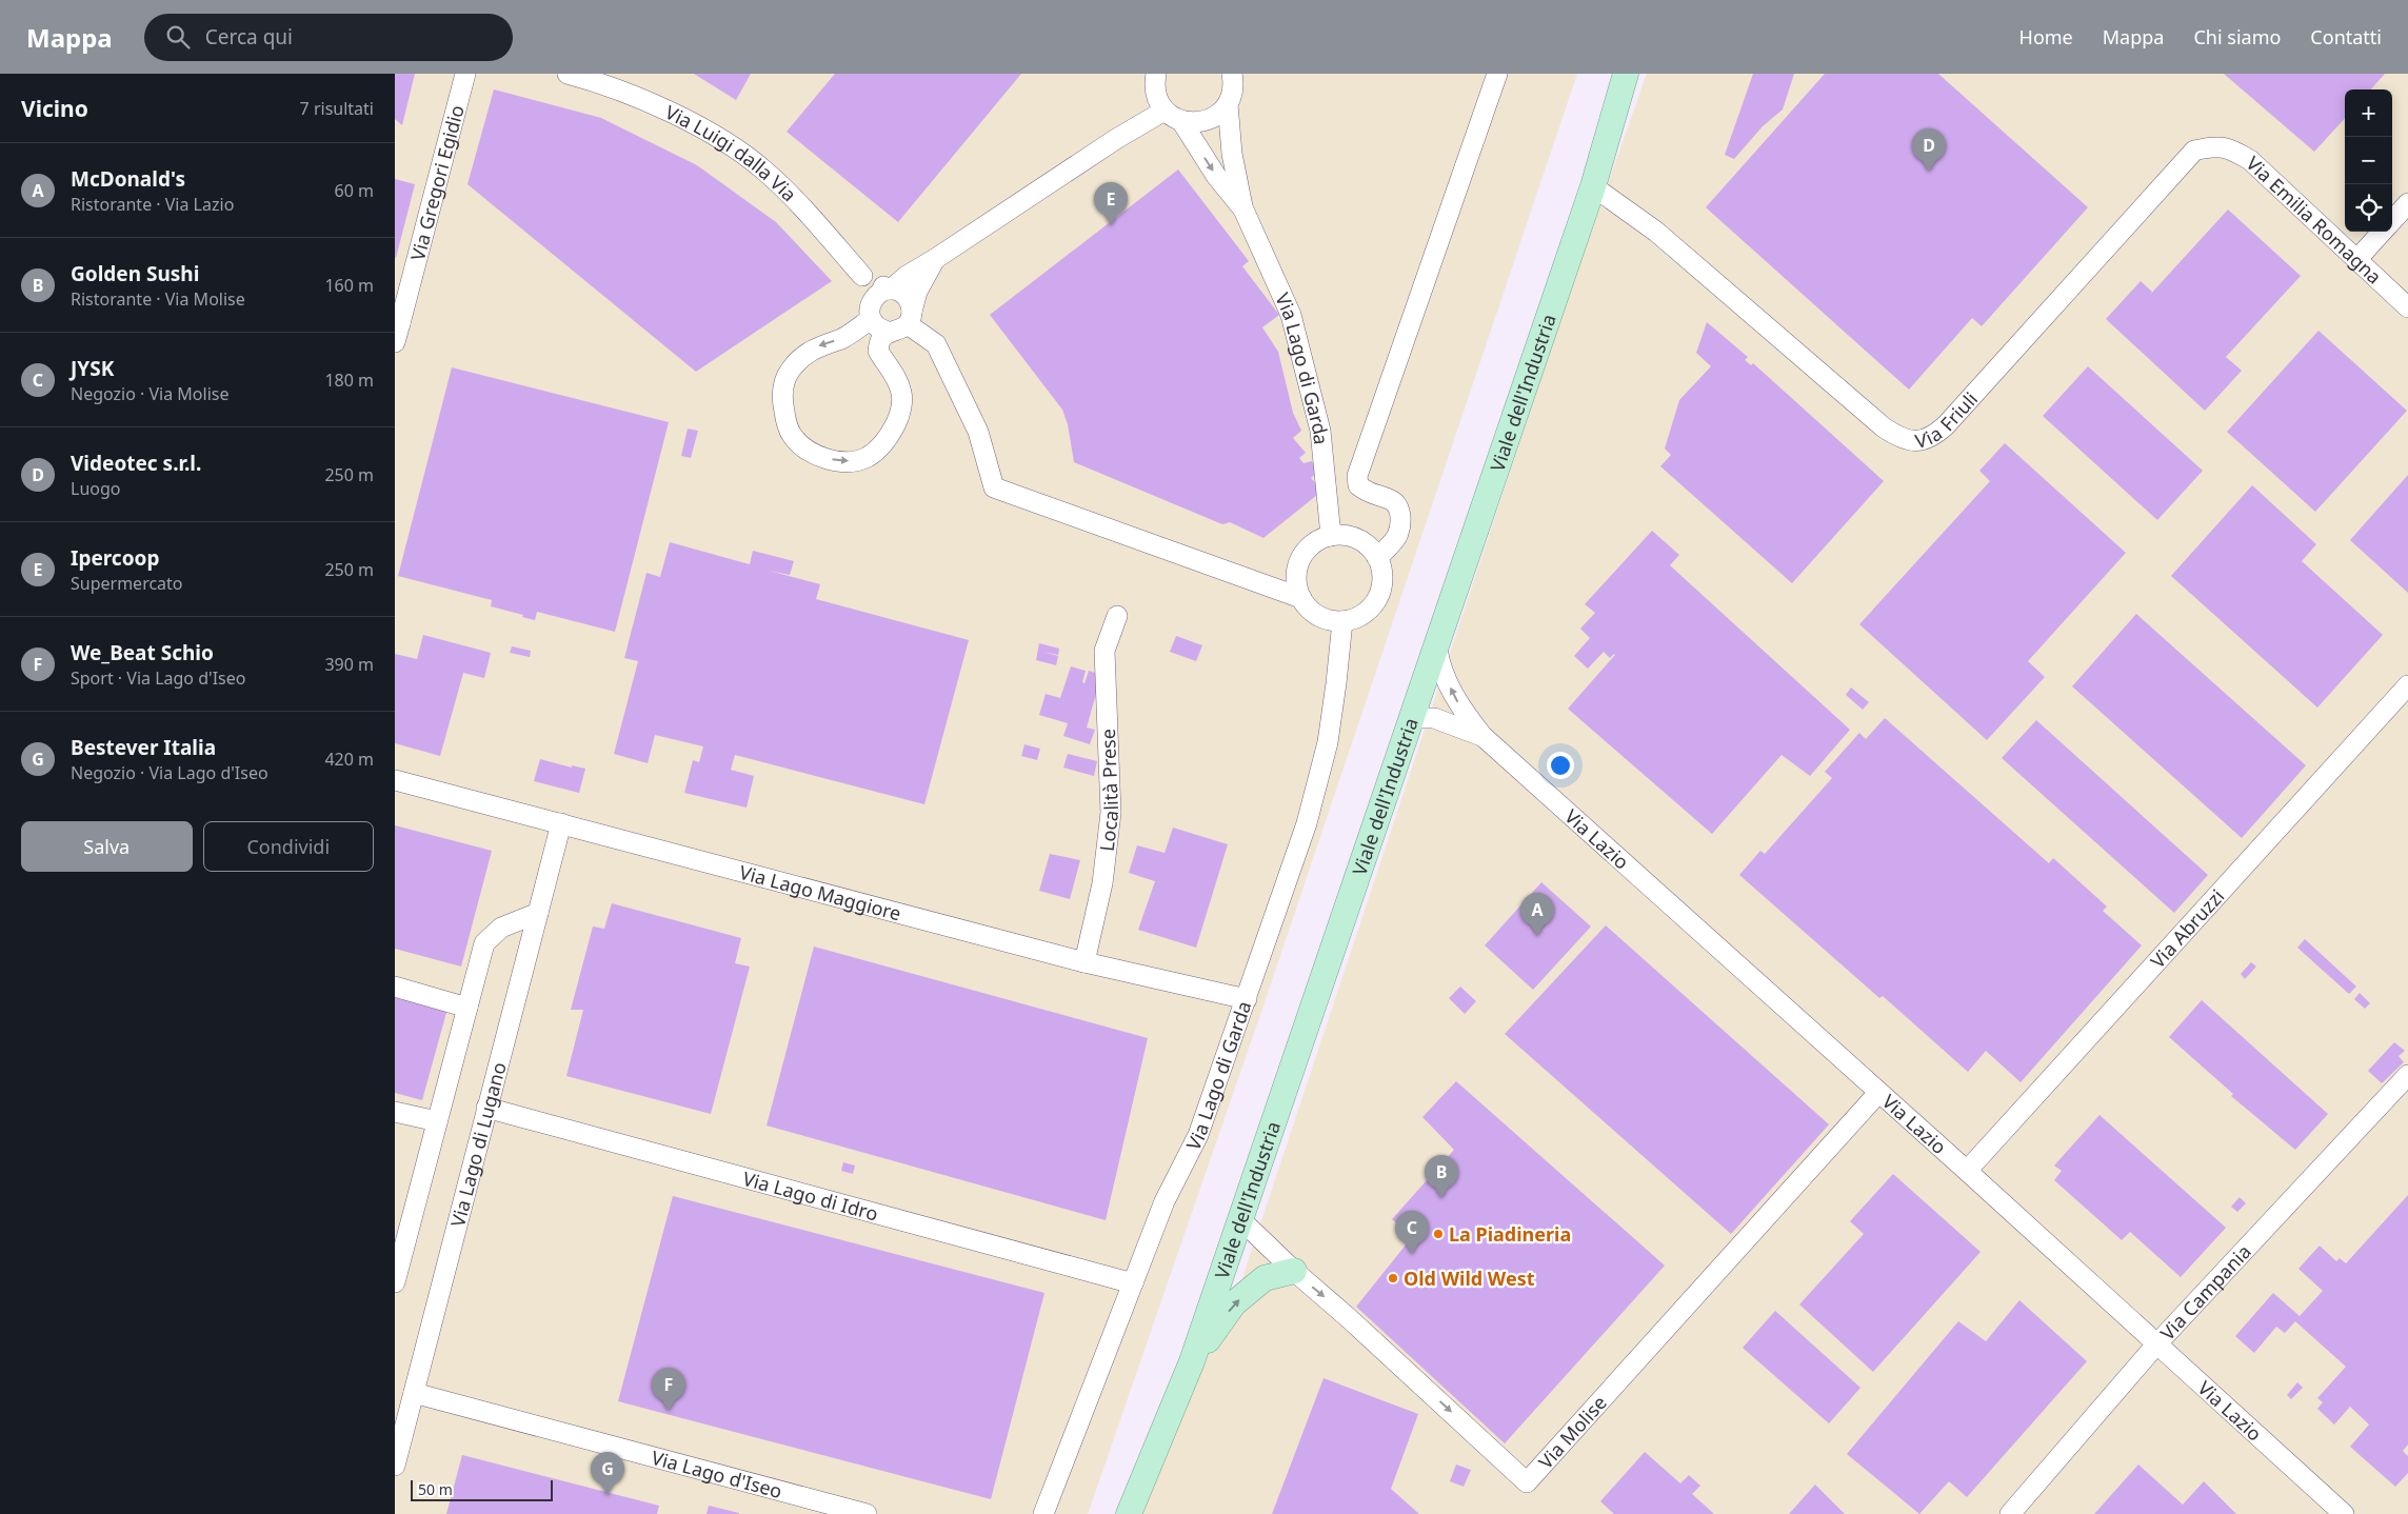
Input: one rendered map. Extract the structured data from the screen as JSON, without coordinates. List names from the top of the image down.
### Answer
{
  "streets": {
    "main road": ["Viale dell'Industria"],
    "street": [
      "Via Luigi dalla Via",
      "Via Gregori Egidio",
      "Via Emilia Romagna",
      "Via Lago di Garda",
      "Via Friuli",
      "Località Prese",
      "Via Lazio",
      "Via Lago Maggiore",
      "Via Abruzzi",
      "Via Lago di Lugano",
      "Via Lago di Idro",
      "Via Campania",
      "Via Molise",
      "Via Lago d'Iseo"
    ]
  },
  "crossings": [
    ["Via Emilia Romagna", "Via Friuli"],
    ["Via Lago di Garda", "Via Lago Maggiore"],
    ["Via Lago di Garda", "Via Lago di Idro"],
    ["Viale dell'Industria", "Via Friuli"],
    ["Viale dell'Industria", "Via Molise"],
    ["Località Prese", "Via Lago Maggiore"],
    ["Via Lazio", "Via Abruzzi"],
    ["Via Lazio", "Via Campania"],
    ["Via Lazio", "Via Molise"],
    ["Via Lago Maggiore", "Via Lago di Lugano"],
    ["Via Lago di Lugano", "Via Lago di Idro"],
    ["Via Lago di Lugano", "Via Lago d'Iseo"]
  ],
  "places": ["La Piadineria", "Old Wild West"],
  "scale_bar": "50 m",
  "page": {
    "header": "Mappa",
    "search": "Cerca qui",
    "nav": [
      "Home",
      "Mappa",
      "Chi siamo",
      "Contatti"
    ],
    "heading": ["Vicino", "7 risultati"],
    "map_buttons": ["+", "−"],
    "pins": [
      "D",
      "E",
      "A",
      "B",
      "C",
      "F",
      "G"
    ],
    "list": [
      {
        "mark": "A",
        "name": "McDonald's",
        "note": "Ristorante · Via Lazio",
        "value": "60 m"
      },
      {
        "mark": "B",
        "name": "Golden Sushi",
        "note": "Ristorante · Via Molise",
        "value": "160 m"
      },
      {
        "mark": "C",
        "name": "JYSK",
        "note": "Negozio · Via Molise",
        "value": "180 m"
      },
      {
        "mark": "D",
        "name": "Videotec s.r.l.",
        "note": "Luogo",
        "value": "250 m"
      },
      {
        "mark": "E",
        "name": "Ipercoop",
        "note": "Supermercato",
        "value": "250 m"
      },
      {
        "mark": "F",
        "name": "We_Beat Schio",
        "note": "Sport · Via Lago d'Iseo",
        "value": "390 m"
      },
      {
        "mark": "G",
        "name": "Bestever Italia",
        "note": "Negozio · Via Lago d'Iseo",
        "value": "420 m"
      }
    ],
    "buttons": ["Salva", "Condividi"],
    "scale": "50 m"
  }
}
